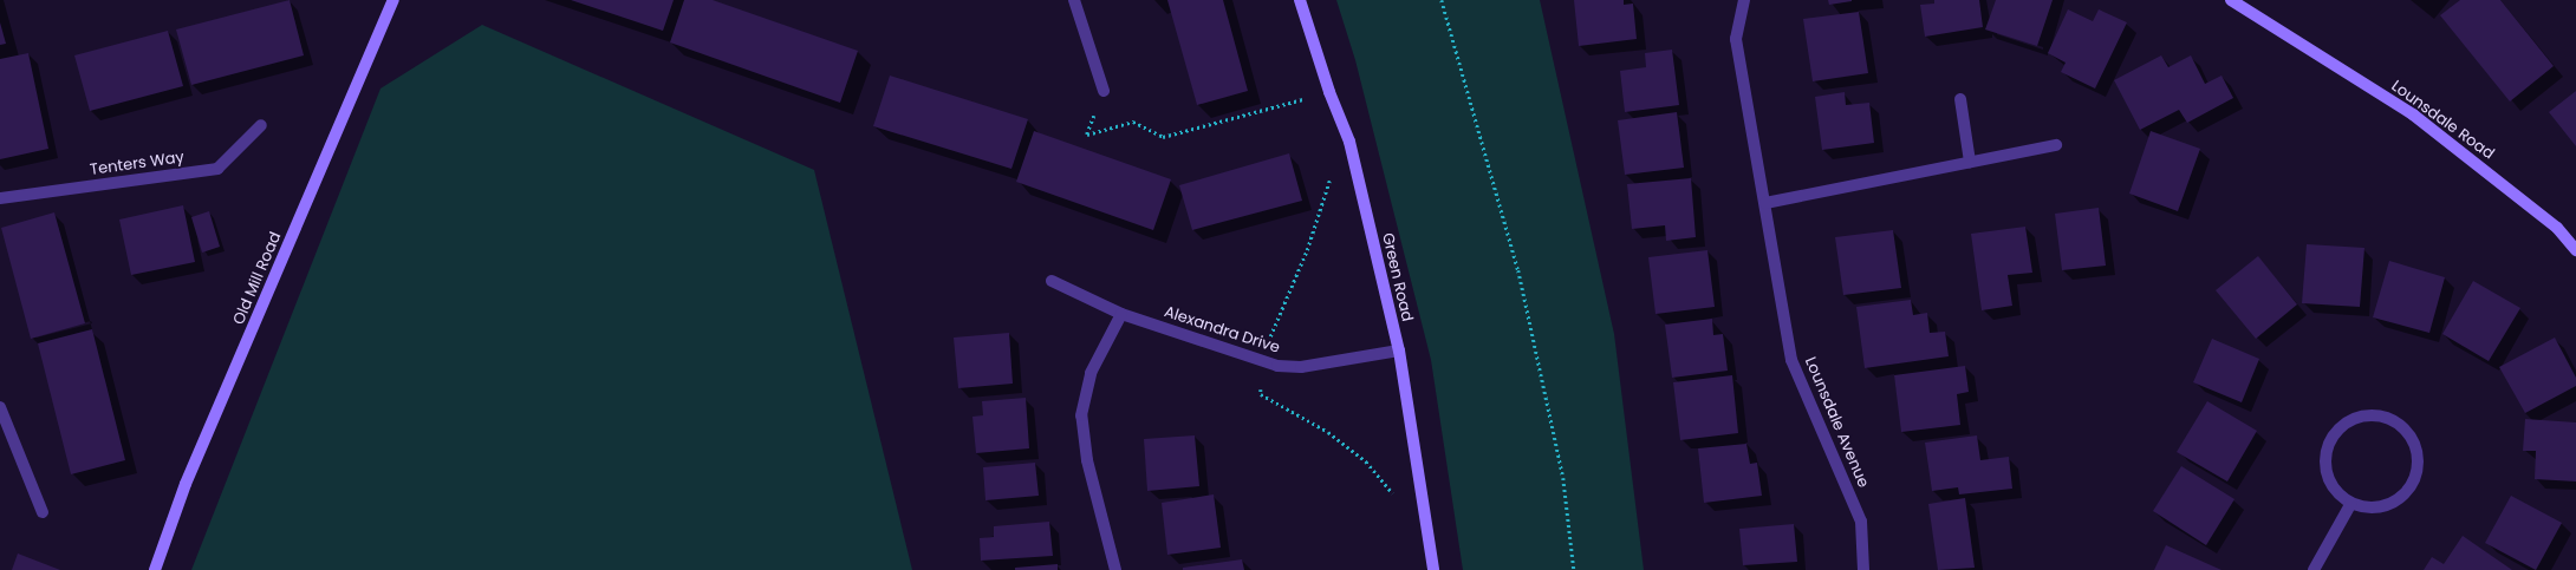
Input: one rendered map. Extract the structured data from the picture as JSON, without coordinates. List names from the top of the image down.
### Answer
{
  "streets": {
    "street": [
      "Lounsdale Road",
      "Tenters Way",
      "Green Road",
      "Old Mill Road",
      "Alexandra Drive",
      "Lounsdale Avenue"
    ]
  },
  "crossings": [
    ["Green Road", "Alexandra Drive"]
  ]
}
